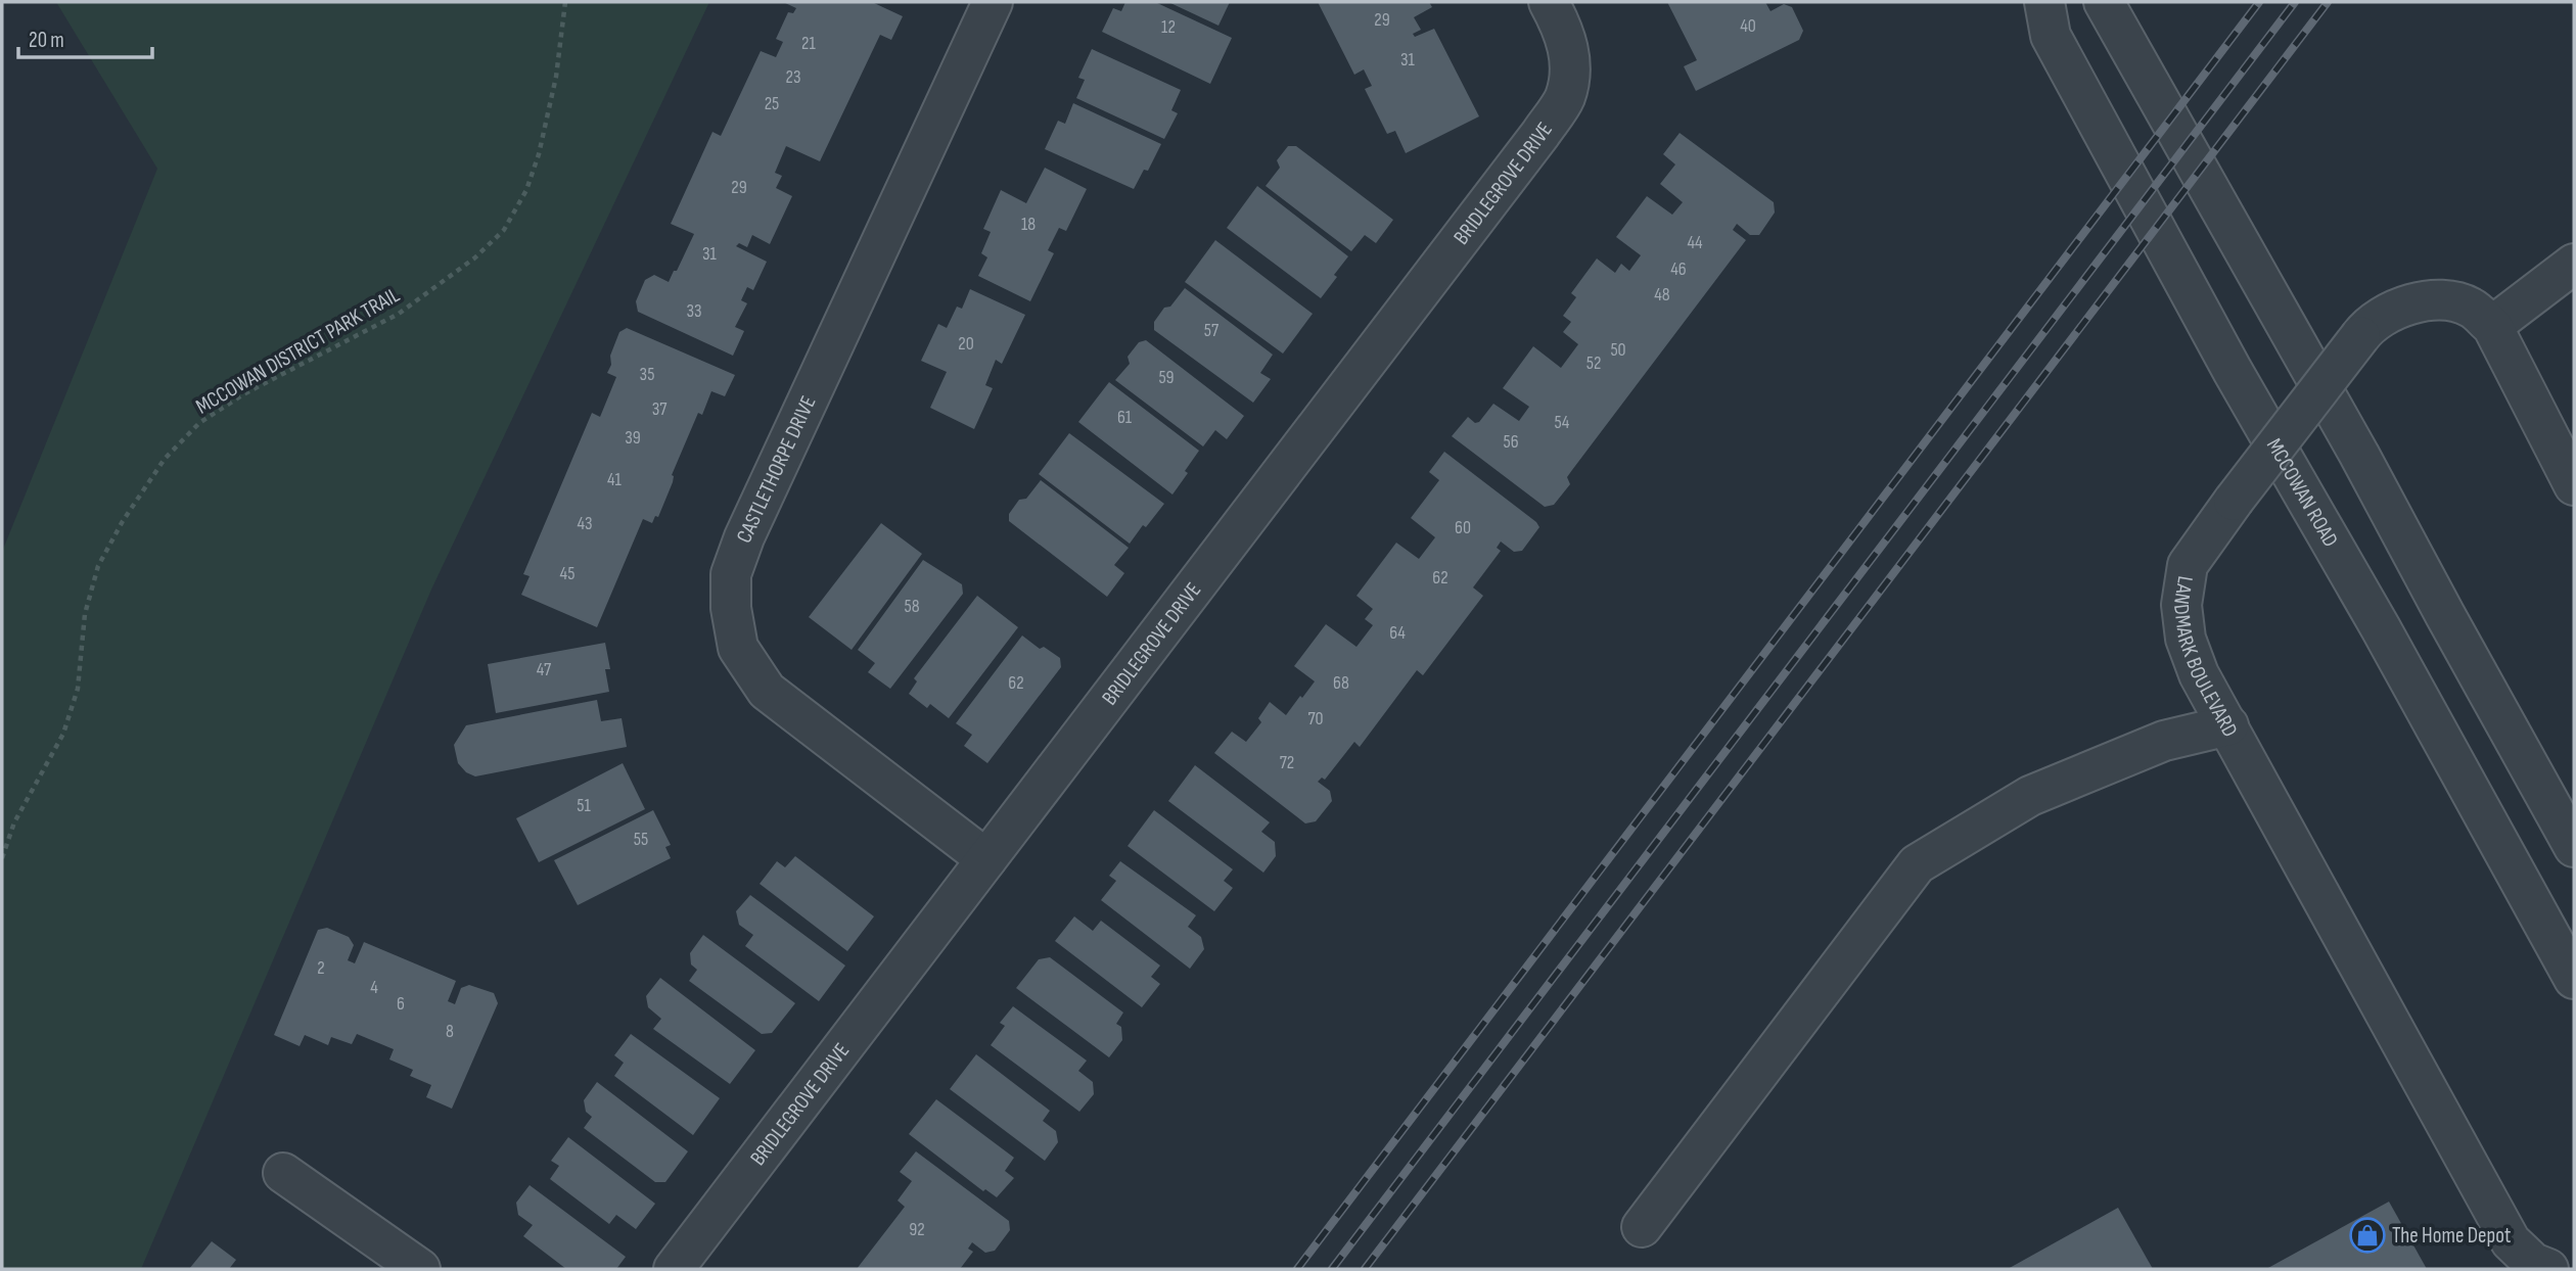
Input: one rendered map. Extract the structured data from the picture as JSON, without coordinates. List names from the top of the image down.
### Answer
{
  "streets": {
    "street": [
      "BRIDLEGROVE DRIVE",
      "CASTLETHORPE DRIVE",
      "MCCOWAN ROAD",
      "LANDMARK BOULEVARD"
    ],
    "path": ["MCCOWAN DISTRICT PARK TRAIL"]
  },
  "crossings": [
    ["BRIDLEGROVE DRIVE", "CASTLETHORPE DRIVE"]
  ],
  "places": {
    "shop": ["The Home Depot"]
  },
  "house_numbers": [
    "29",
    "40",
    "12",
    "21",
    "31",
    "23",
    "25",
    "29",
    "18",
    "44",
    "31",
    "46",
    "48",
    "33",
    "57",
    "20",
    "50",
    "52",
    "35",
    "59",
    "37",
    "61",
    "54",
    "39",
    "56",
    "41",
    "43",
    "60",
    "45",
    "62",
    "58",
    "64",
    "47",
    "62",
    "68",
    "70",
    "72",
    "51",
    "55",
    "2",
    "4",
    "6",
    "8",
    "92"
  ],
  "scale_bar": "20 m"
}
